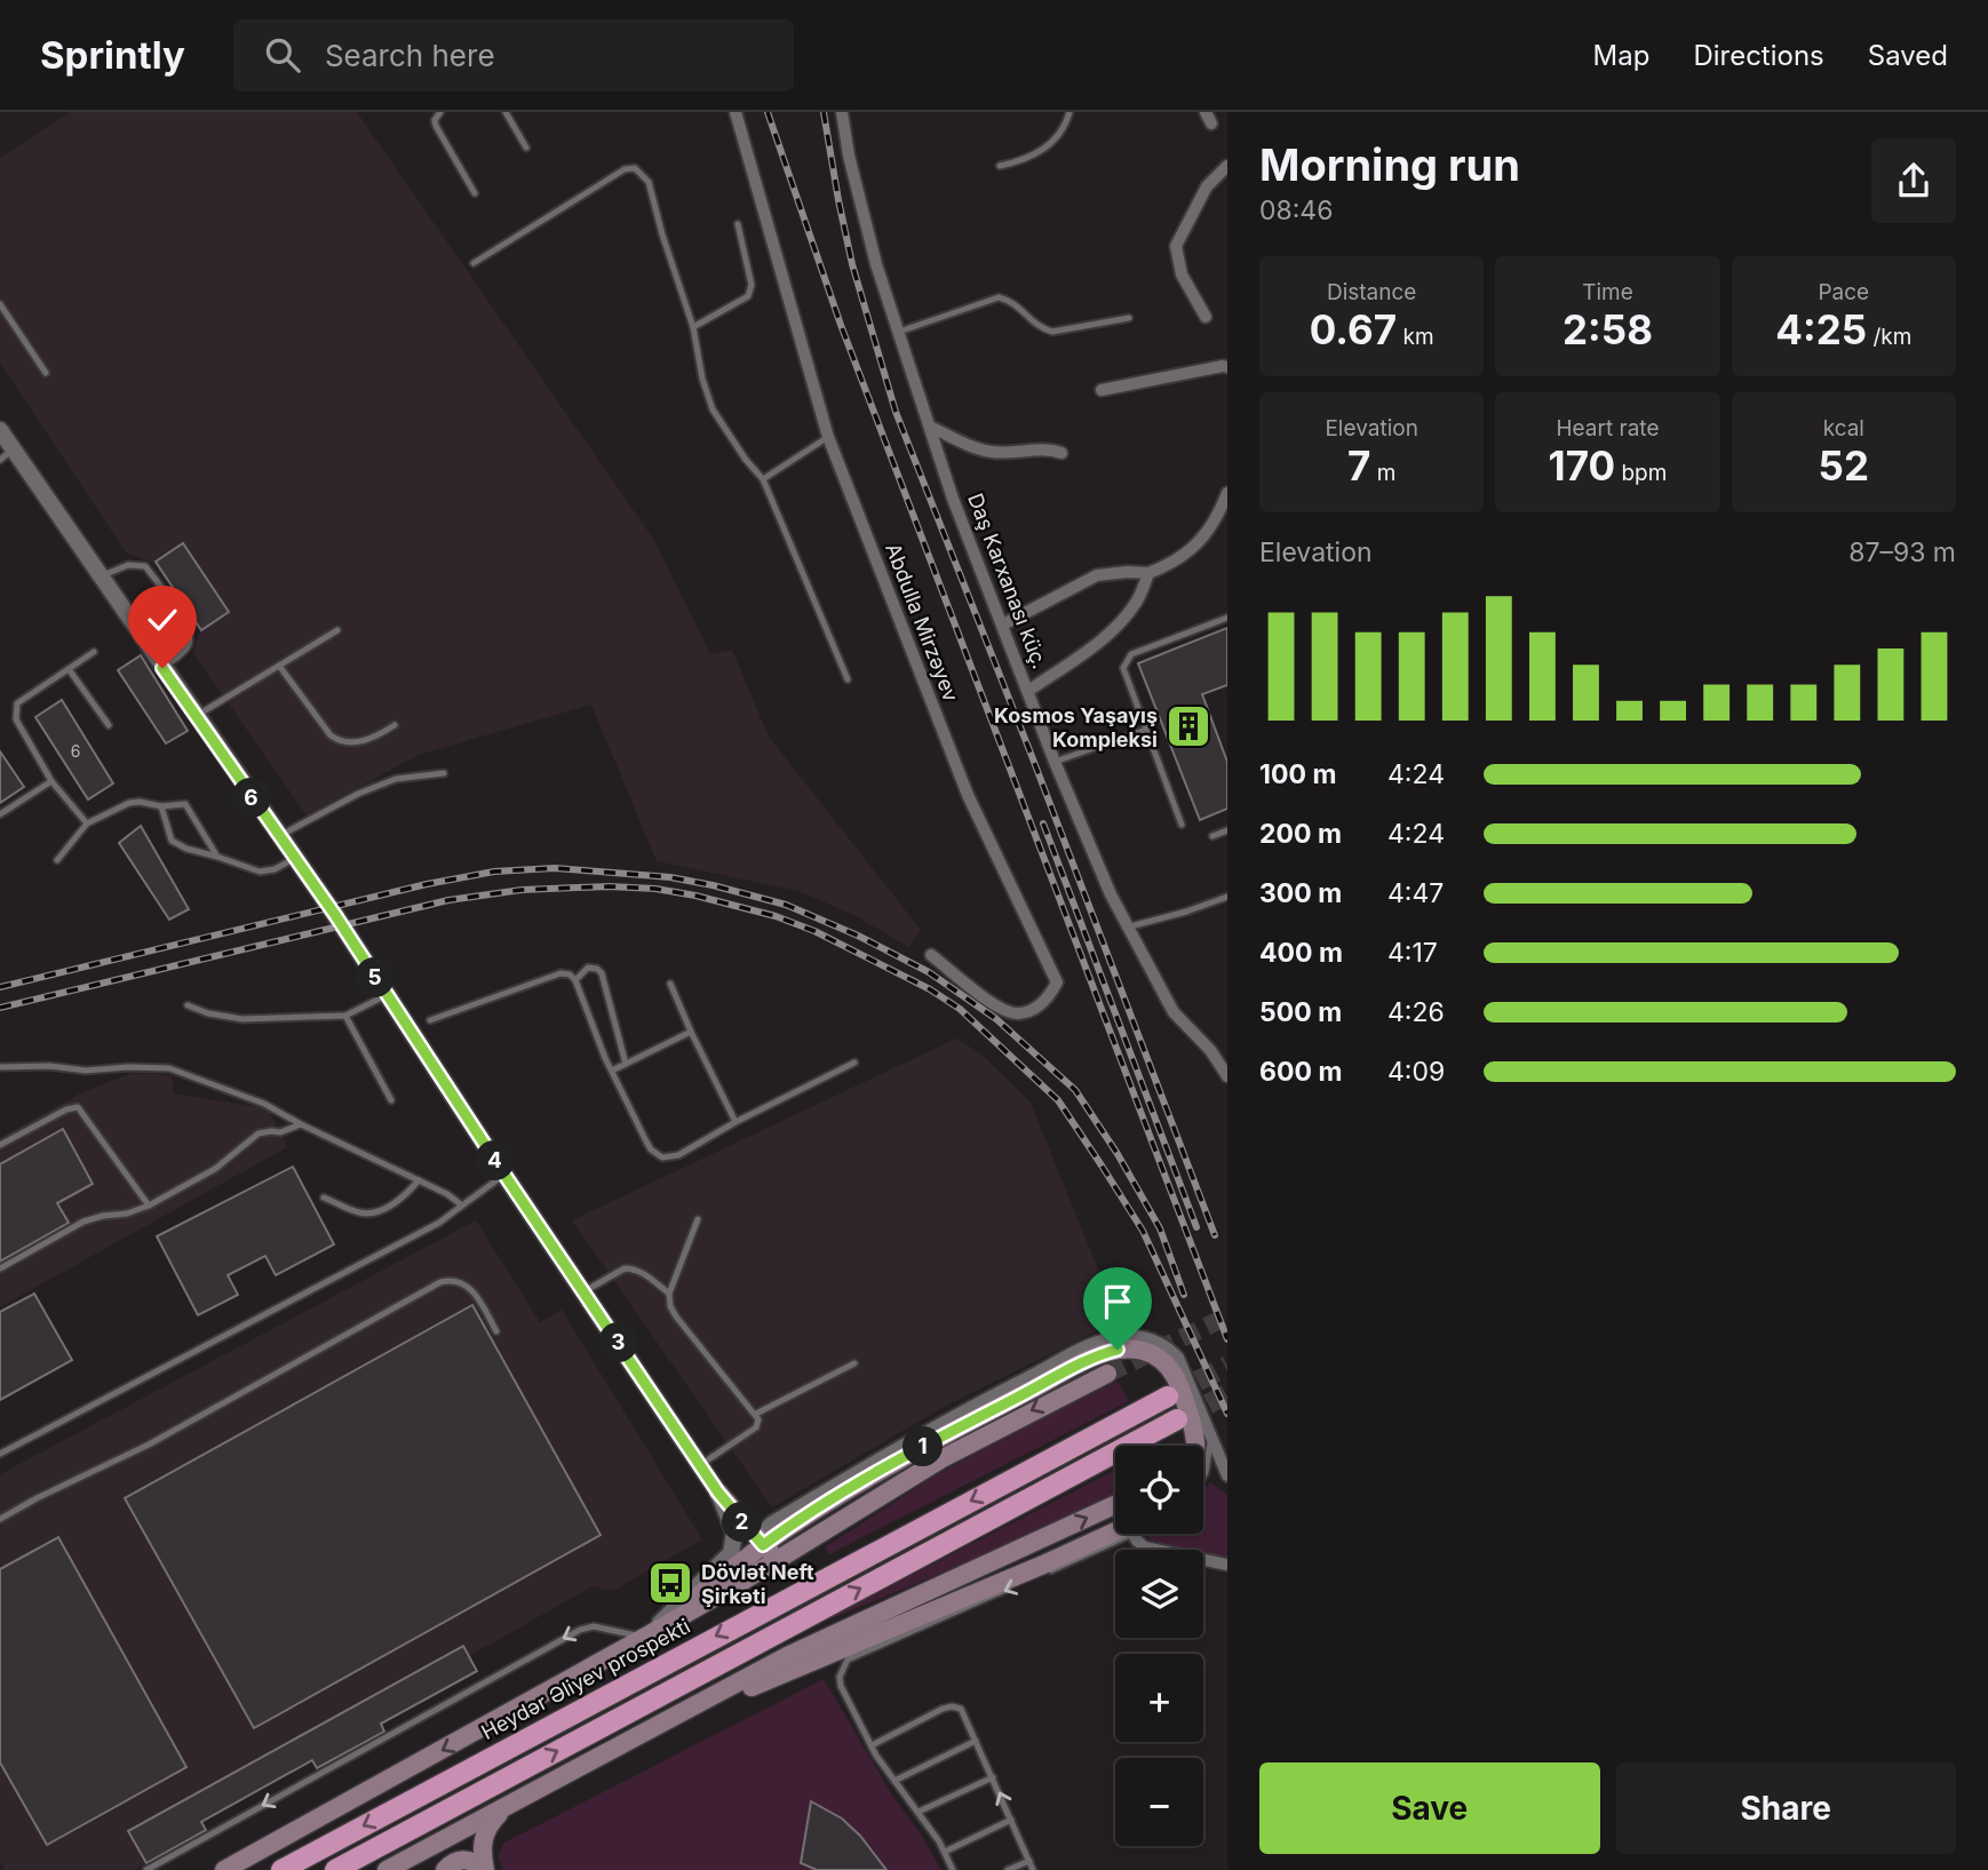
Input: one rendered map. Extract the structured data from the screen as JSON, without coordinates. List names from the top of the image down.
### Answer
{
  "streets": {
    "highway": ["Heydər Əliyev prospekti"],
    "street": ["Daş Karxanası küç.", "Abdulla Mirzəyev"]
  },
  "places": {
    "building": ["Kosmos Yaşayış Kompleksi"],
    "bus stop": ["Dövlət Neft Şirkəti"]
  },
  "house_numbers": ["6"],
  "page": {
    "header": "Sprintly",
    "search": "Search here",
    "nav": ["Map", "Directions", "Saved"],
    "heading": ["Morning run", "08:46"],
    "stats": [
      ["Distance", "0.67 km"],
      ["Time", "2:58"],
      ["Pace", "4:25 /km"],
      ["Elevation", "7 m"],
      ["Heart rate", "170 bpm"],
      ["kcal", "52"]
    ],
    "chart": ["Elevation", "87–93 m"],
    "list": [
      {
        "name": "100 m",
        "note": "4:24"
      },
      {
        "name": "200 m",
        "note": "4:24"
      },
      {
        "name": "300 m",
        "note": "4:47"
      },
      {
        "name": "400 m",
        "note": "4:17"
      },
      {
        "name": "500 m",
        "note": "4:26"
      },
      {
        "name": "600 m",
        "note": "4:09"
      }
    ],
    "pins": [
      "6",
      "5",
      "4",
      "3",
      "1",
      "2"
    ],
    "map_buttons": ["+", "−"],
    "buttons": ["Save", "Share"]
  }
}
